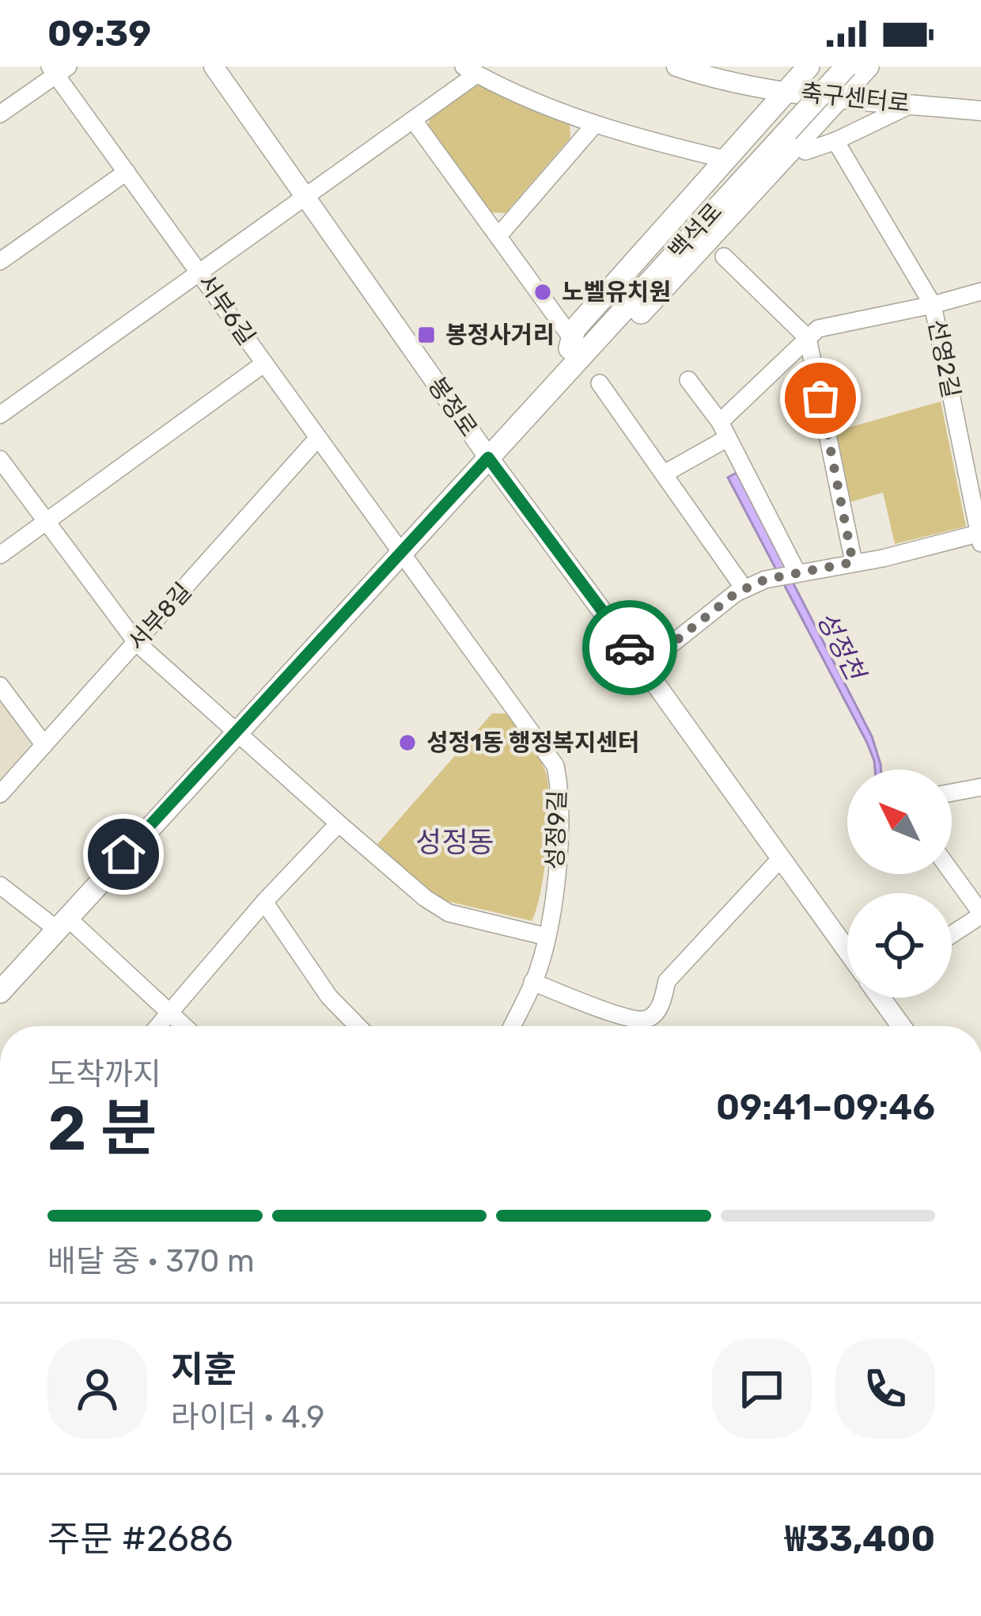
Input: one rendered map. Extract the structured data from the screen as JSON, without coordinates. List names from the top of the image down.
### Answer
{
  "streets": {
    "main road": ["백석로"],
    "street": [
      "축구센터로",
      "서부6길",
      "선영2길",
      "봉정로",
      "서부8길",
      "성정9길"
    ]
  },
  "crossings": [
    ["백석로", "서부6길"],
    ["백석로", "봉정로"],
    ["백석로", "성정9길"],
    ["서부6길", "서부8길"],
    ["서부6길", "성정9길"]
  ],
  "districts": ["성정동"],
  "water": ["성정천"],
  "places": {
    "other": ["노벨유치원", "성정1동 행정복지센터"],
    "transit": ["봉정사거리"]
  },
  "north": "top left",
  "page": {
    "status": "09:39",
    "heading": ["2 분", "도착까지", "09:41–09:46"],
    "panel": [
      "지훈",
      "라이더 · 4.9",
      "주문 #2686",
      "₩33,400"
    ],
    "bar": "배달 중 · 370 m"
  }
}
